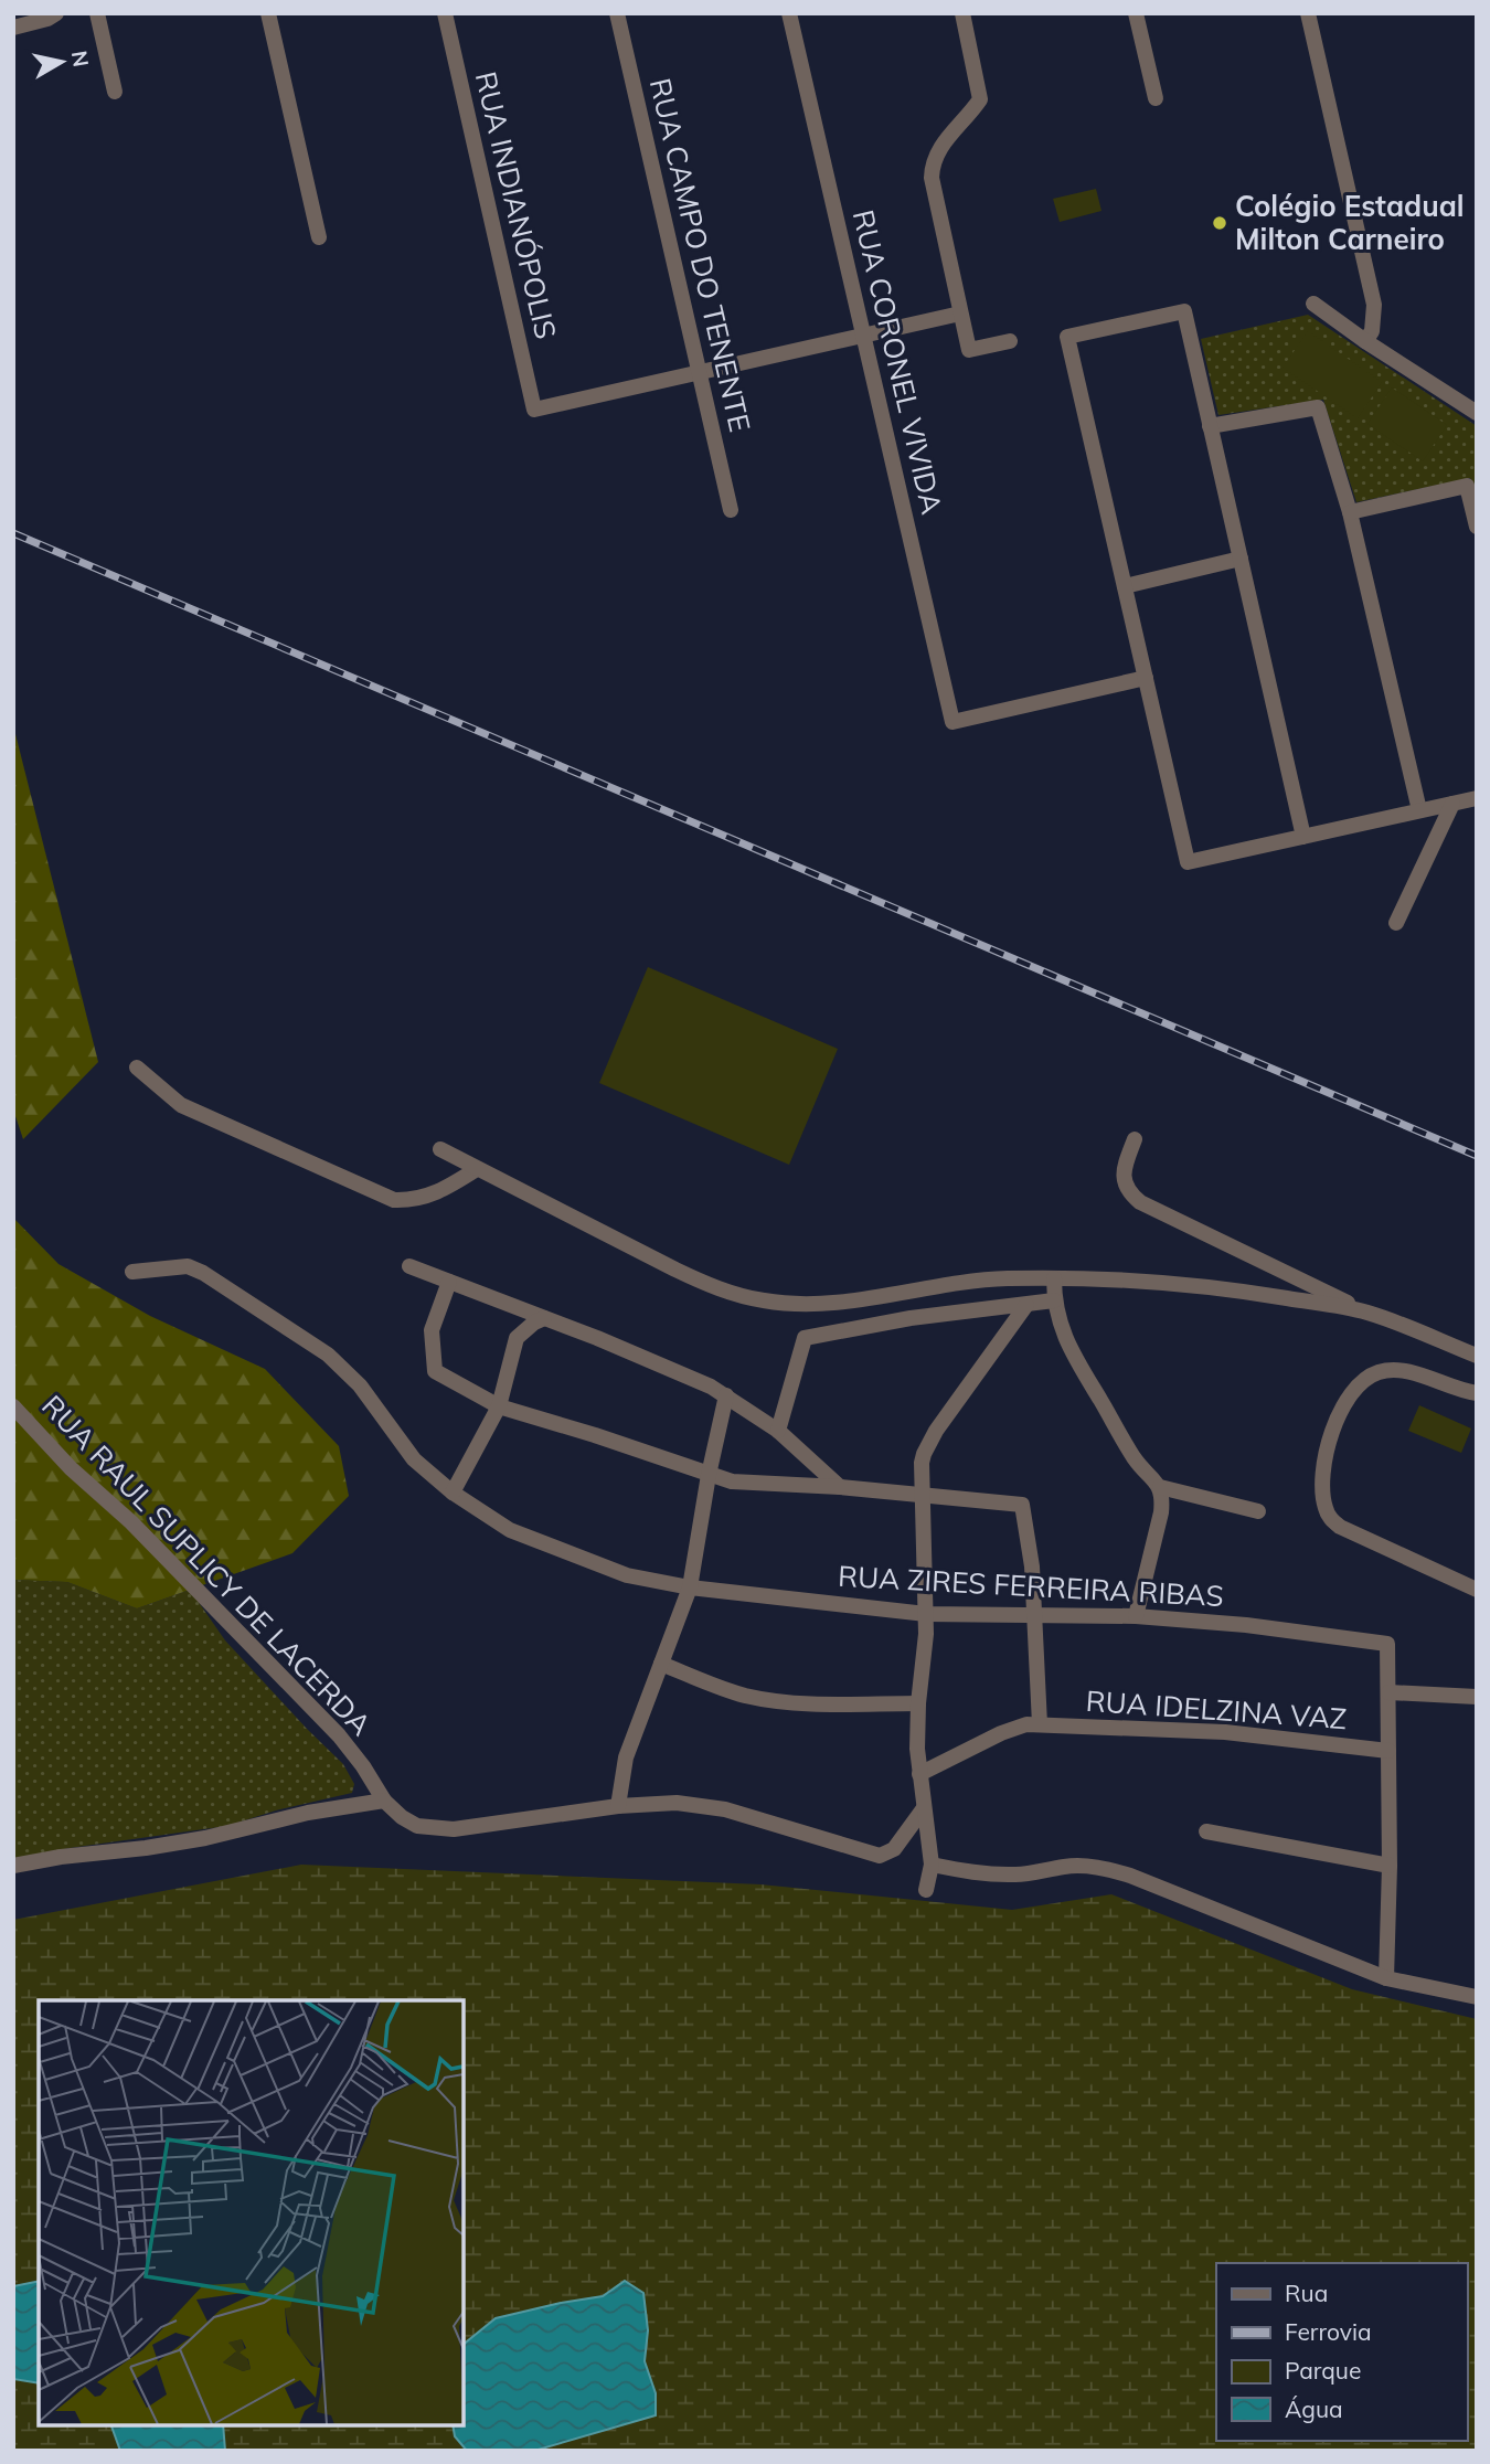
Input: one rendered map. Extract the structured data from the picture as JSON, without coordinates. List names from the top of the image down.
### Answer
{
  "streets": {
    "street": [
      "RUA INDIANÓPOLIS",
      "RUA CAMPO DO TENENTE",
      "RUA CORONEL VIVIDA",
      "RUA RAUL SUPLICY DE LACERDA",
      "RUA ZIRES FERREIRA RIBAS",
      "RUA IDELZINA VAZ"
    ]
  },
  "crossings": [
    ["RUA INDIANÓPOLIS", "RUA CAMPO DO TENENTE"]
  ],
  "places": ["Colégio Estadual Milton Carneiro"],
  "legend": [
    "Rua",
    "Ferrovia",
    "Parque",
    "Água"
  ],
  "north": "right"
}
